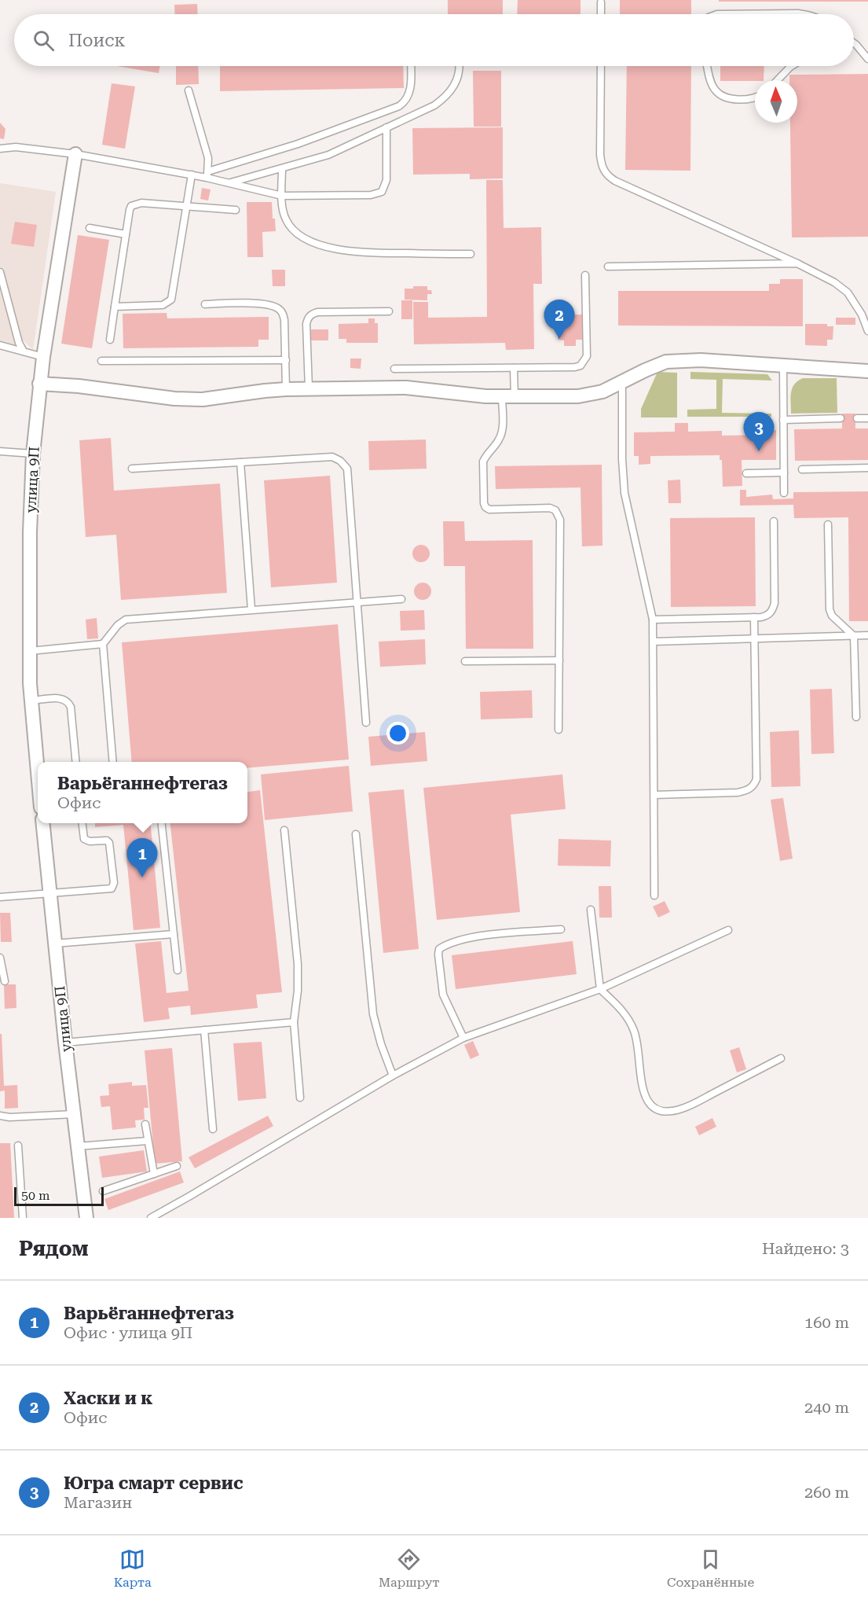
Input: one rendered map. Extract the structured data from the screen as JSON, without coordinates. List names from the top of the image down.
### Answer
{
  "streets": {
    "street": ["улица 9П"]
  },
  "scale_bar": "50 m",
  "north": "top",
  "page": {
    "search": "Поиск",
    "pins": ["2", "3", "1"],
    "popup": ["Варьёганнефтегаз", "Офис"],
    "scale": "50 m",
    "heading": ["Рядом", "Найдено: 3"],
    "list": [
      {
        "mark": "1",
        "name": "Варьёганнефтегаз",
        "note": "Офис · улица 9П",
        "value": "160 m"
      },
      {
        "mark": "2",
        "name": "Хаски и к",
        "note": "Офис",
        "value": "240 m"
      },
      {
        "mark": "3",
        "name": "Югра смарт сервис",
        "note": "Магазин",
        "value": "260 m"
      }
    ],
    "nav": ["Карта", "Маршрут", "Сохранённые"]
  }
}
